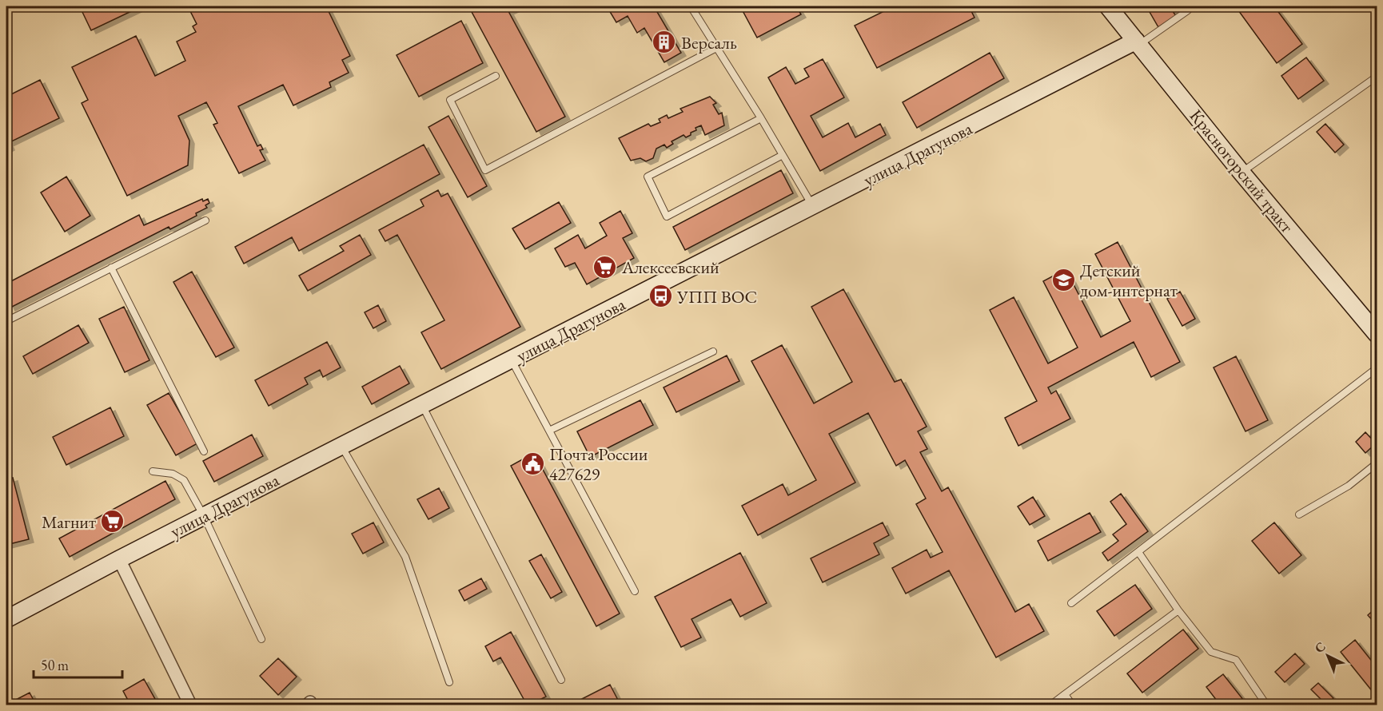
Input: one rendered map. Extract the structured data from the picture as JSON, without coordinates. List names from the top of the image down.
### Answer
{
  "streets": {
    "main road": ["улица Драгунова", "Красногорский тракт"]
  },
  "crossings": [
    ["улица Драгунова", "Красногорский тракт"]
  ],
  "places": {
    "building": ["Версаль"],
    "supermarket": ["Алексеевский", "Магнит"],
    "school or university": ["Детский дом-интернат"],
    "bus stop": ["УПП ВОС"],
    "public building": ["Почта России 427629"]
  },
  "scale_bar": "50 m",
  "north": "top left"
}
